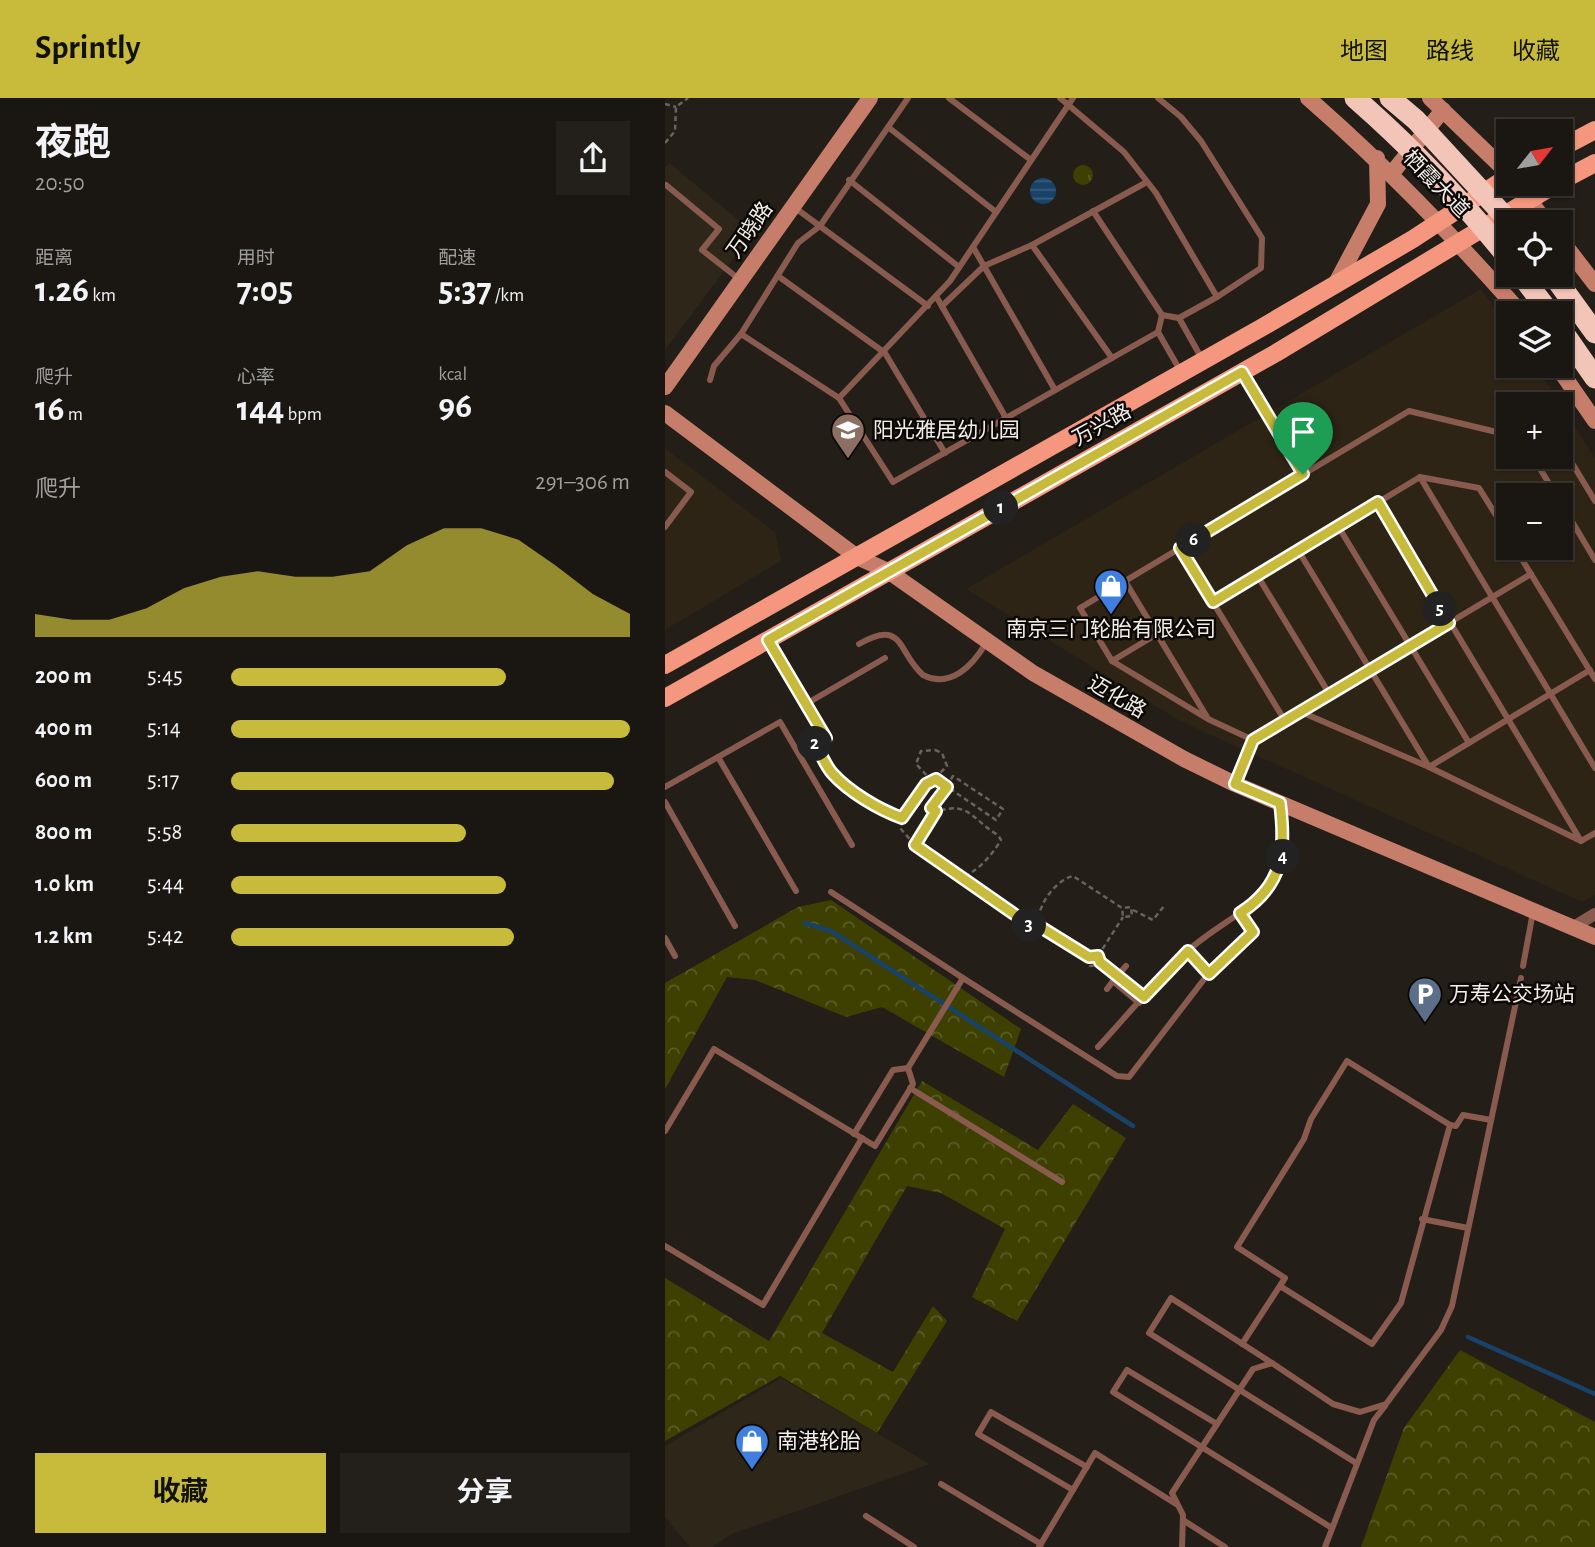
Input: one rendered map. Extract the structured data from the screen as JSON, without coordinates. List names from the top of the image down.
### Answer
{
  "streets": {
    "highway": ["栖霞大道"],
    "main road": ["万兴路"],
    "street": ["万晓路", "迈化路"]
  },
  "crossings": [
    ["栖霞大道", "万兴路"],
    ["万兴路", "迈化路"]
  ],
  "places": {
    "school or university": ["阳光雅居幼儿园"],
    "shop": ["南京三门轮胎有限公司", "南港轮胎"],
    "parking": ["万寿公交场站"]
  },
  "north": "top right",
  "page": {
    "header": "Sprintly",
    "nav": ["地图", "路线", "收藏"],
    "heading": ["夜跑", "20:50"],
    "map_buttons": ["+", "−"],
    "stats": [
      ["距离", "1.26 km"],
      ["用时", "7:05"],
      ["配速", "5:37 /km"],
      ["爬升", "16 m"],
      ["心率", "144 bpm"],
      ["kcal", "96"]
    ],
    "chart": ["爬升", "291–306 m"],
    "pins": [
      "1",
      "6",
      "5",
      "2",
      "4",
      "3"
    ],
    "list": [
      {
        "name": "200 m",
        "note": "5:45"
      },
      {
        "name": "400 m",
        "note": "5:14"
      },
      {
        "name": "600 m",
        "note": "5:17"
      },
      {
        "name": "800 m",
        "note": "5:58"
      },
      {
        "name": "1.0 km",
        "note": "5:44"
      },
      {
        "name": "1.2 km",
        "note": "5:42"
      }
    ],
    "buttons": ["收藏", "分享"]
  }
}
